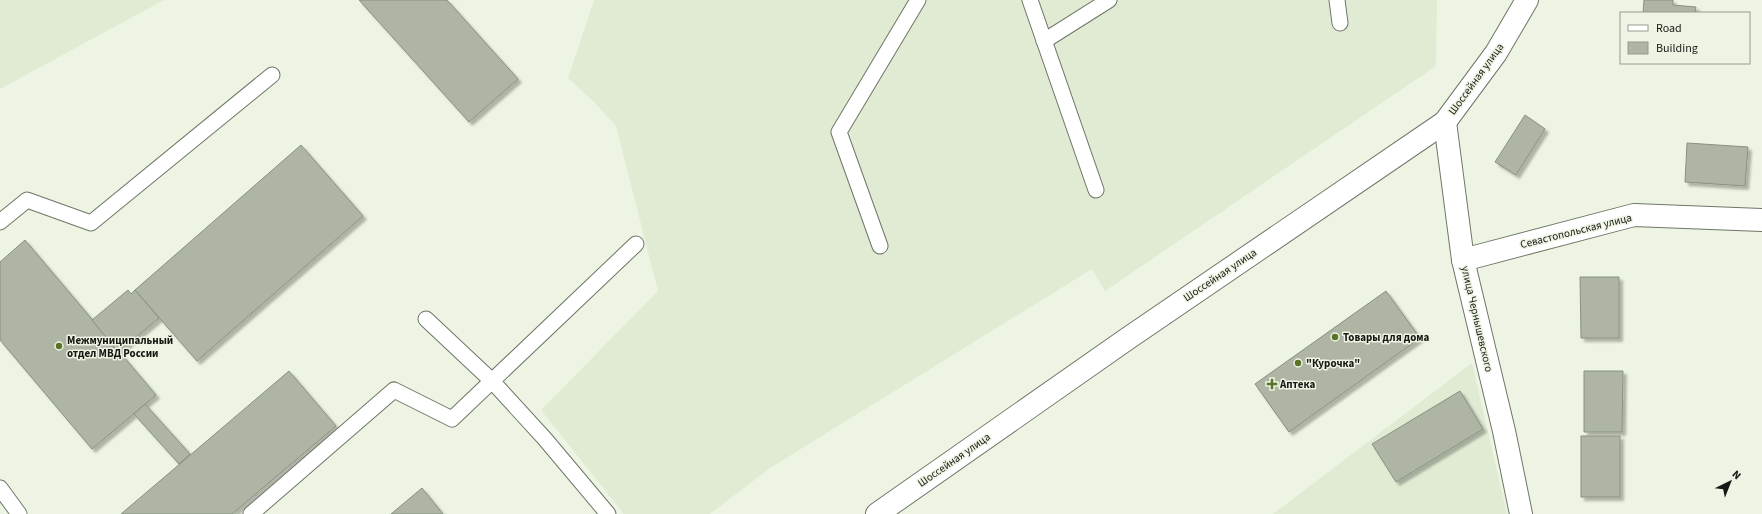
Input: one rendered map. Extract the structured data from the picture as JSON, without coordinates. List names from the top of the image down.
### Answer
{
  "streets": {
    "street": ["Шоссейная улица", "Севастопольская улица", "улица Чернышевского"]
  },
  "crossings": [
    ["Шоссейная улица", "улица Чернышевского"],
    ["Севастопольская улица", "улица Чернышевского"]
  ],
  "places": {
    "other": ["Товары для дома", "Межмуниципальный отдел МВД России", "\"Курочка\""],
    "health": ["Аптека"]
  },
  "legend": ["Road", "Building"],
  "north": "top right"
}
